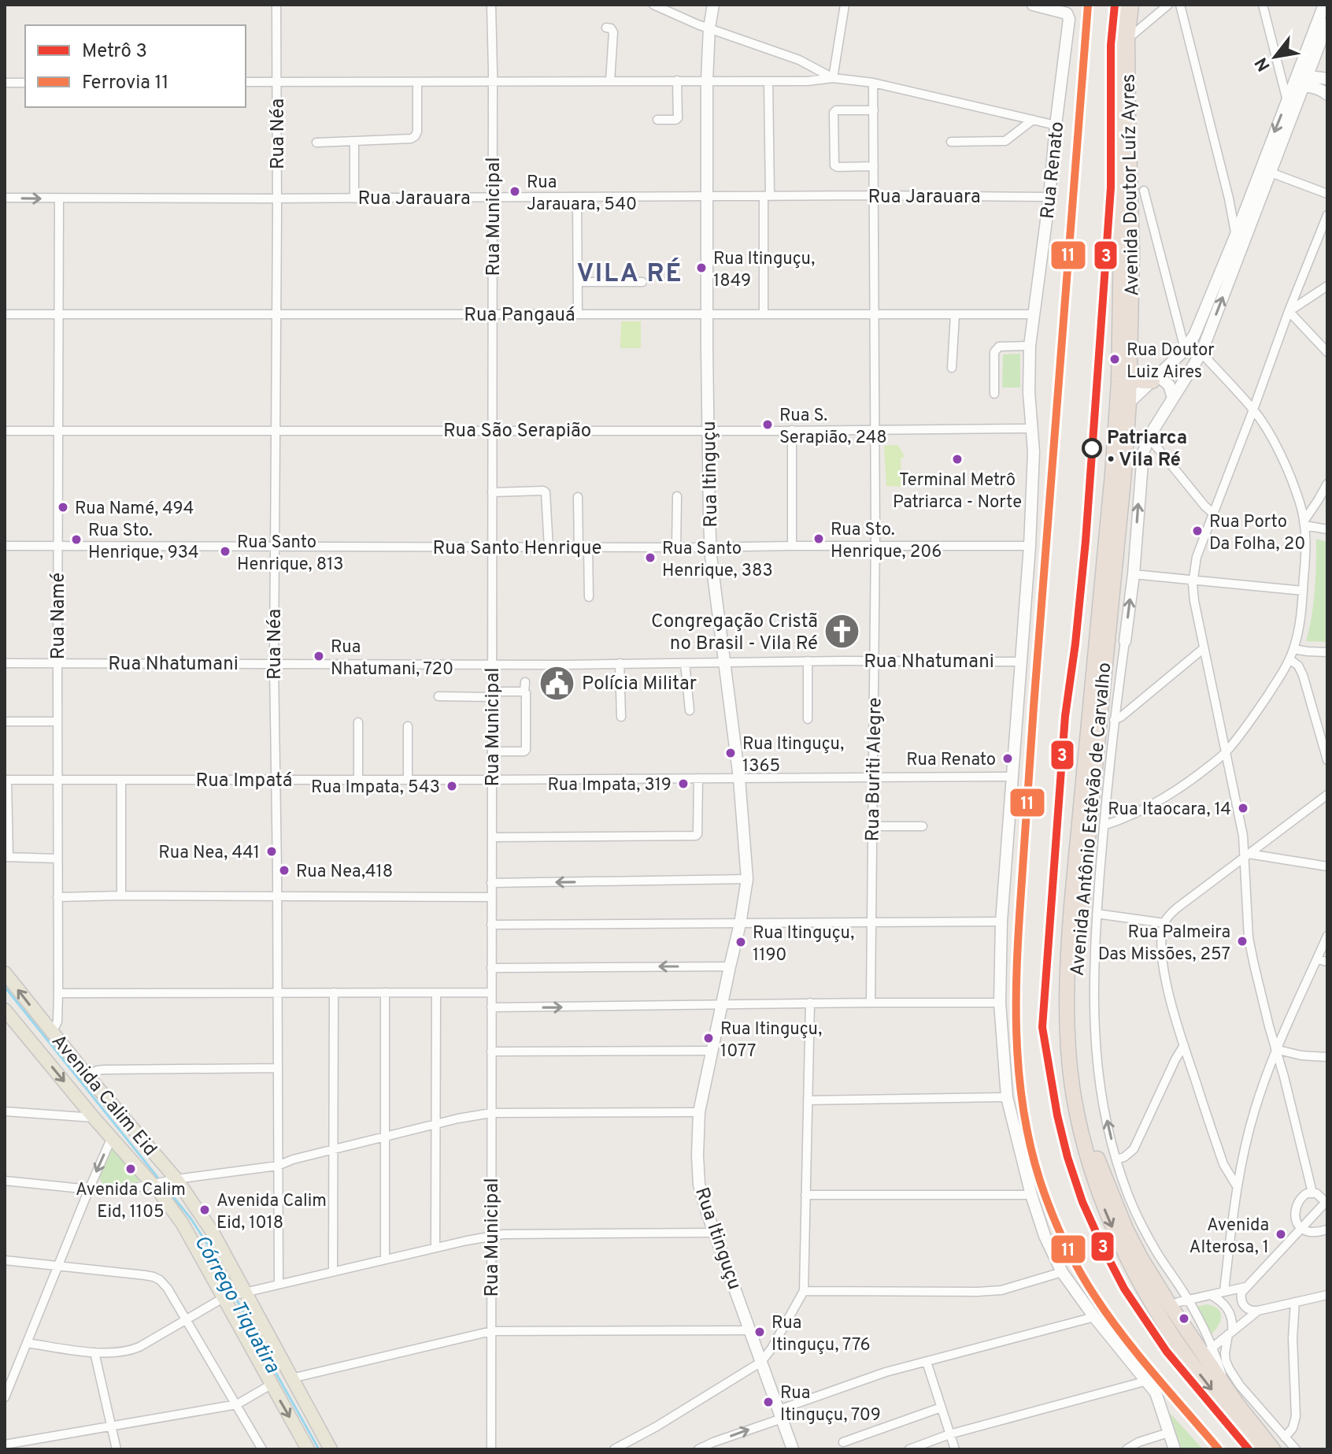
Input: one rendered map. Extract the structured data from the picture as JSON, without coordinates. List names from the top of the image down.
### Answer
{
  "streets": {
    "highway": ["Avenida Doutor Luíz Ayres", "Avenida Antônio Estêvão de Carvalho"],
    "main road": ["Rua Renato", "Rua Itinguçu", "Avenida Calim Eid"],
    "street": [
      "Rua Néa",
      "Rua Jarauara",
      "Rua Municipal",
      "Rua Pangauá",
      "Rua São Serapião",
      "Rua Santo Henrique",
      "Rua Namé",
      "Rua Nhatumani",
      "Rua Buriti Alegre",
      "Rua Impatá"
    ]
  },
  "crossings": [
    ["Rua Néa", "Rua Jarauara"],
    ["Rua Néa", "Rua Pangauá"],
    ["Rua Néa", "Rua São Serapião"],
    ["Rua Néa", "Rua Santo Henrique"],
    ["Rua Néa", "Rua Nhatumani"],
    ["Rua Néa", "Rua Impatá"],
    ["Rua Renato", "Rua Jarauara"],
    ["Rua Renato", "Rua Pangauá"],
    ["Rua Renato", "Rua São Serapião"],
    ["Rua Renato", "Rua Santo Henrique"],
    ["Rua Renato", "Rua Nhatumani"],
    ["Rua Renato", "Rua Impatá"],
    ["Avenida Doutor Luíz Ayres", "Avenida Antônio Estêvão de Carvalho"],
    ["Rua Jarauara", "Rua Municipal"],
    ["Rua Jarauara", "Rua Itinguçu"],
    ["Rua Jarauara", "Rua Namé"],
    ["Rua Jarauara", "Rua Buriti Alegre"],
    ["Rua Municipal", "Rua Pangauá"],
    ["Rua Municipal", "Rua São Serapião"],
    ["Rua Municipal", "Rua Santo Henrique"],
    ["Rua Municipal", "Rua Nhatumani"],
    ["Rua Municipal", "Rua Impatá"],
    ["Rua Pangauá", "Rua Itinguçu"],
    ["Rua Pangauá", "Rua Namé"],
    ["Rua Pangauá", "Rua Buriti Alegre"],
    ["Rua São Serapião", "Rua Itinguçu"],
    ["Rua São Serapião", "Rua Namé"],
    ["Rua São Serapião", "Rua Buriti Alegre"],
    ["Rua Itinguçu", "Rua Santo Henrique"],
    ["Rua Itinguçu", "Rua Nhatumani"],
    ["Rua Itinguçu", "Rua Impatá"],
    ["Rua Santo Henrique", "Rua Namé"],
    ["Rua Santo Henrique", "Rua Buriti Alegre"],
    ["Rua Namé", "Rua Nhatumani"],
    ["Rua Namé", "Rua Impatá"],
    ["Rua Namé", "Avenida Calim Eid"],
    ["Rua Nhatumani", "Rua Buriti Alegre"],
    ["Rua Buriti Alegre", "Rua Impatá"]
  ],
  "districts": ["VILA RÉ"],
  "water": ["Córrego Tiquatira"],
  "places": {
    "other": [
      "Rua Jarauara, 540",
      "Rua Itinguçu, 1849",
      "Rua Doutor Luiz Aires",
      "Rua S. Serapião, 248",
      "Patriarca • Vila Ré",
      "Terminal Metrô Patriarca - Norte",
      "Rua Namé, 494",
      "Rua Porto Da Folha, 20",
      "Rua Sto. Henrique, 206",
      "Rua Sto. Henrique, 934",
      "Rua Santo Henrique, 813",
      "Rua Santo Henrique, 383",
      "Rua Nhatumani, 720",
      "Rua Itinguçu, 1365",
      "Rua Renato",
      "Rua Impata, 319",
      "Rua Impata, 543",
      "Rua Itaocara, 14",
      "Rua Nea, 441",
      "Rua Nea,418",
      "Rua Palmeira Das Missões, 257",
      "Rua Itinguçu, 1190",
      "Rua Itinguçu, 1077",
      "Avenida Calim Eid, 1105",
      "Avenida Calim Eid, 1018",
      "Avenida Alterosa, 1",
      "Rua Itinguçu, 776",
      "Rua Itinguçu, 709"
    ],
    "church": ["Congregação Cristã no Brasil - Vila Ré"],
    "public building": ["Polícia Militar"]
  },
  "lines": ["metro line 3", "rail line 11"],
  "legend": ["Metrô 3", "Ferrovia 11"],
  "north": "bottom left"
}
